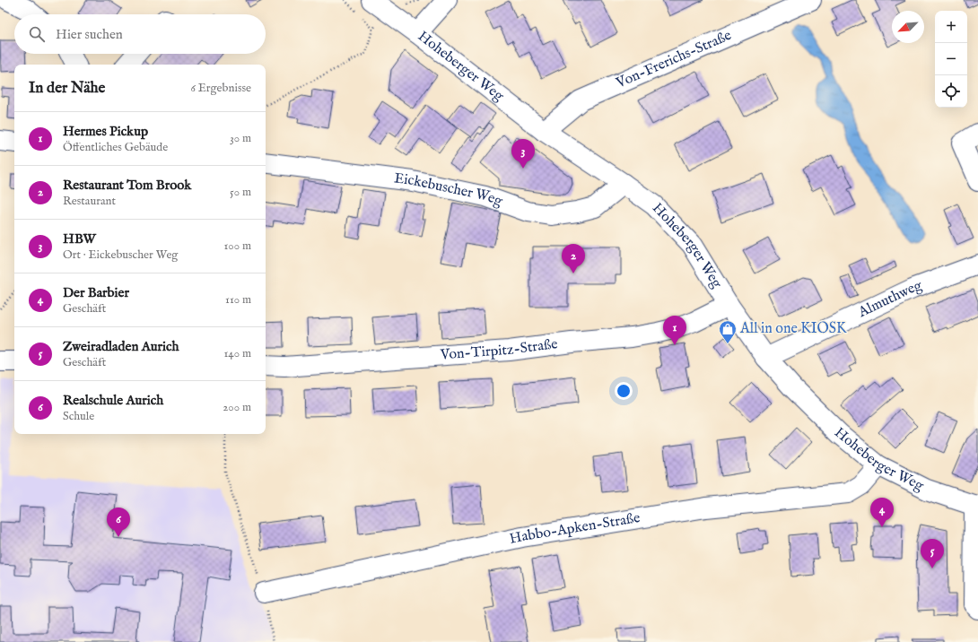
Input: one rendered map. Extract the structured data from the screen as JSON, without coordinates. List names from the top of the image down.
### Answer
{
  "streets": {
    "street": [
      "Von-Frerichs-Straße",
      "Hoheberger Weg",
      "Eickebuscher Weg",
      "Almuthweg",
      "Von-Tirpitz-Straße",
      "Habbo-Apken-Straße"
    ]
  },
  "crossings": [
    ["Von-Frerichs-Straße", "Hoheberger Weg"],
    ["Hoheberger Weg", "Eickebuscher Weg"],
    ["Hoheberger Weg", "Almuthweg"],
    ["Hoheberger Weg", "Von-Tirpitz-Straße"],
    ["Hoheberger Weg", "Habbo-Apken-Straße"]
  ],
  "places": {
    "shop": ["All in one KIOSK"]
  },
  "north": "bottom left",
  "page": {
    "map_buttons": ["+", "−"],
    "search": "Hier suchen",
    "heading": ["In der Nähe", "6 Ergebnisse"],
    "list": [
      {
        "mark": "1",
        "name": "Hermes Pickup",
        "note": "Öffentliches Gebäude",
        "value": "30 m"
      },
      {
        "mark": "2",
        "name": "Restaurant Tom Brook",
        "note": "Restaurant",
        "value": "50 m"
      },
      {
        "mark": "3",
        "name": "HBW",
        "note": "Ort · Eickebuscher Weg",
        "value": "100 m"
      },
      {
        "mark": "4",
        "name": "Der Barbier",
        "note": "Geschäft",
        "value": "110 m"
      },
      {
        "mark": "5",
        "name": "Zweiradladen Aurich",
        "note": "Geschäft",
        "value": "140 m"
      },
      {
        "mark": "6",
        "name": "Realschule Aurich",
        "note": "Schule",
        "value": "200 m"
      }
    ],
    "pins": [
      "3",
      "2",
      "1",
      "4",
      "6",
      "5"
    ]
  }
}
